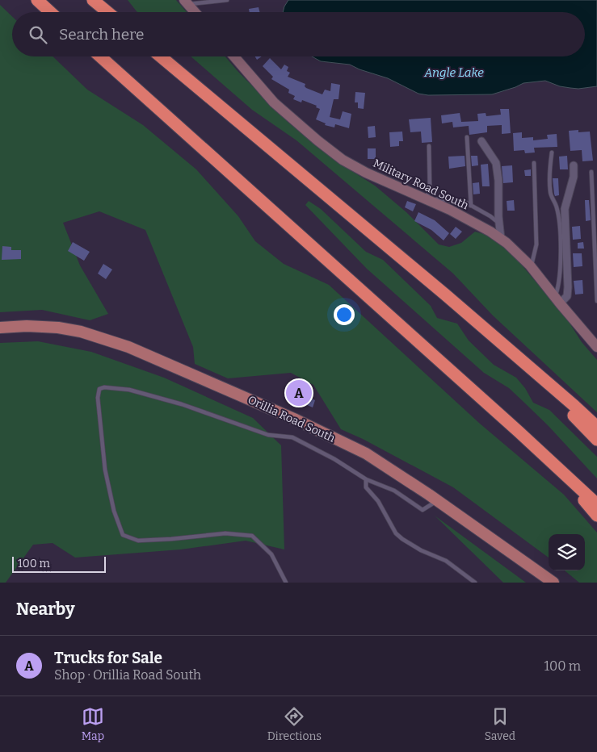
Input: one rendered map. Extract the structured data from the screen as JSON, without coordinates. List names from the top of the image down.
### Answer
{
  "streets": {
    "main road": ["Military Road South", "Orillia Road South"]
  },
  "water": ["Angle Lake"],
  "scale_bar": "100 m",
  "page": {
    "search": "Search here",
    "pins": "A",
    "scale": "100 m",
    "heading": "Nearby",
    "list": [
      {
        "mark": "A",
        "name": "Trucks for Sale",
        "note": "Shop · Orillia Road South",
        "value": "100 m"
      }
    ],
    "nav": ["Map", "Directions", "Saved"]
  }
}
